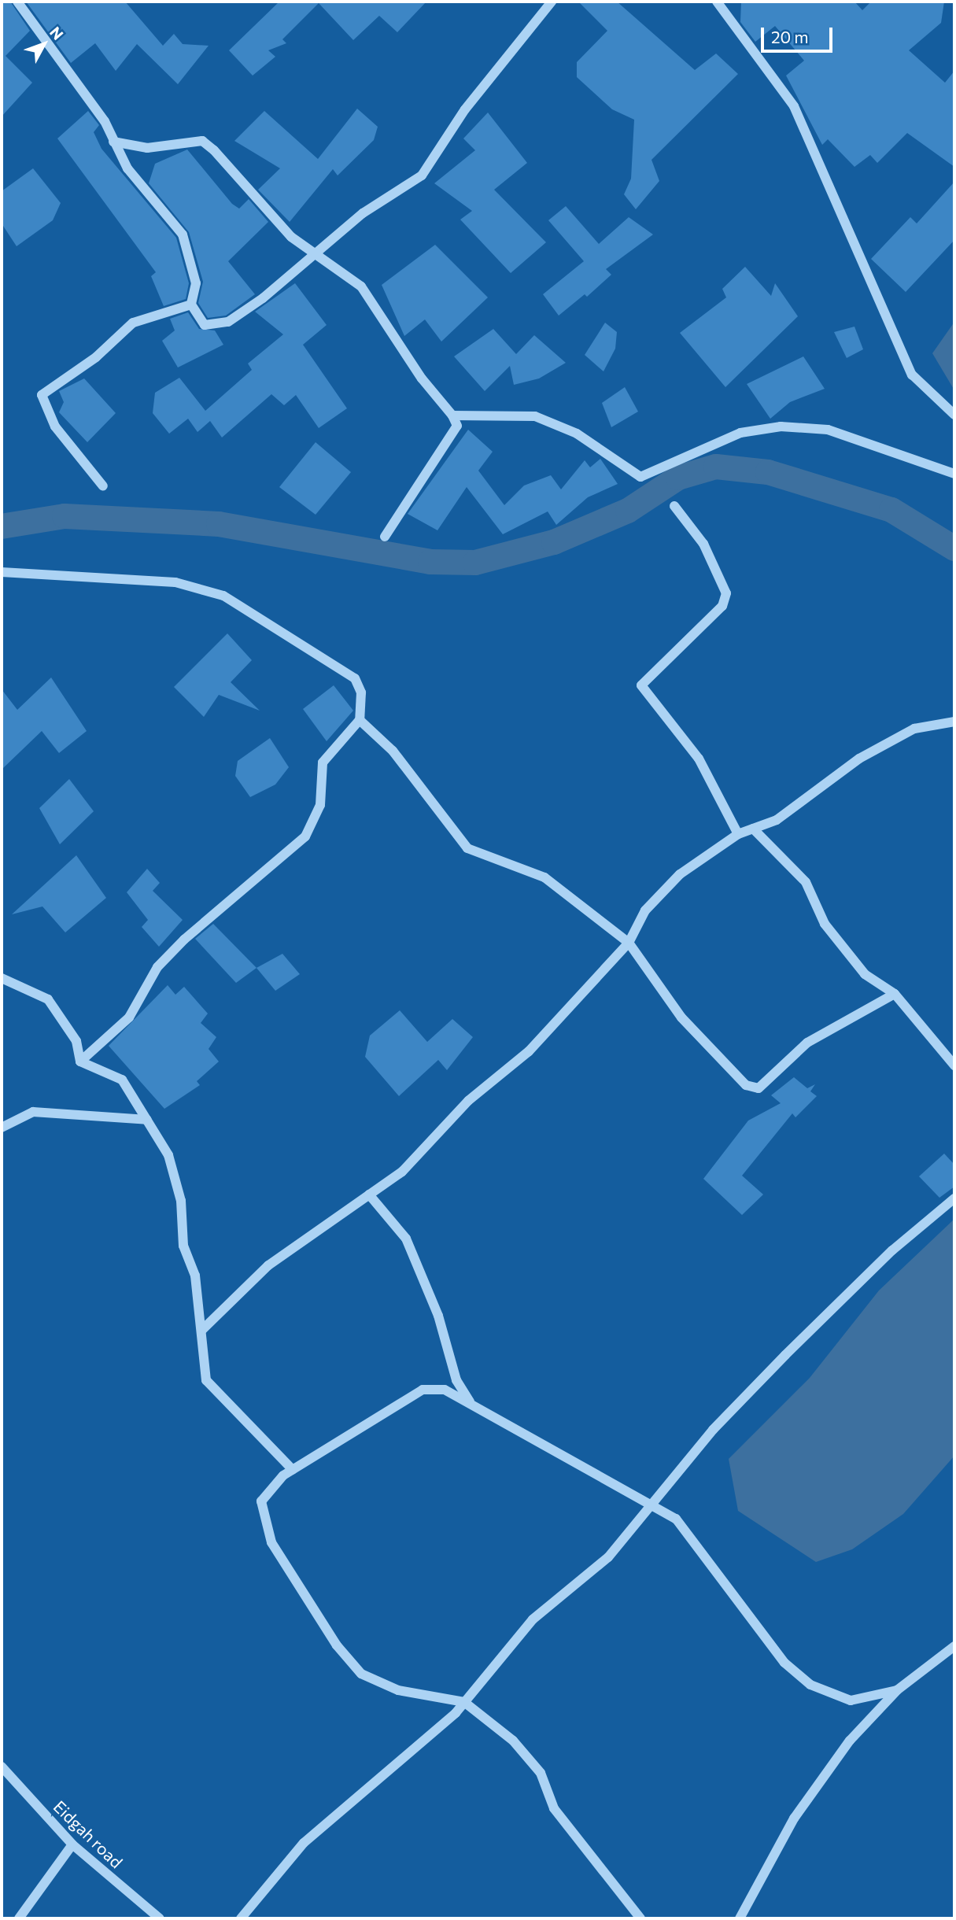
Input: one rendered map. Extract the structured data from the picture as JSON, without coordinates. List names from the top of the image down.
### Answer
{
  "streets": {
    "street": ["Eidgah road"]
  },
  "scale_bar": "20 m",
  "north": "top right"
}
